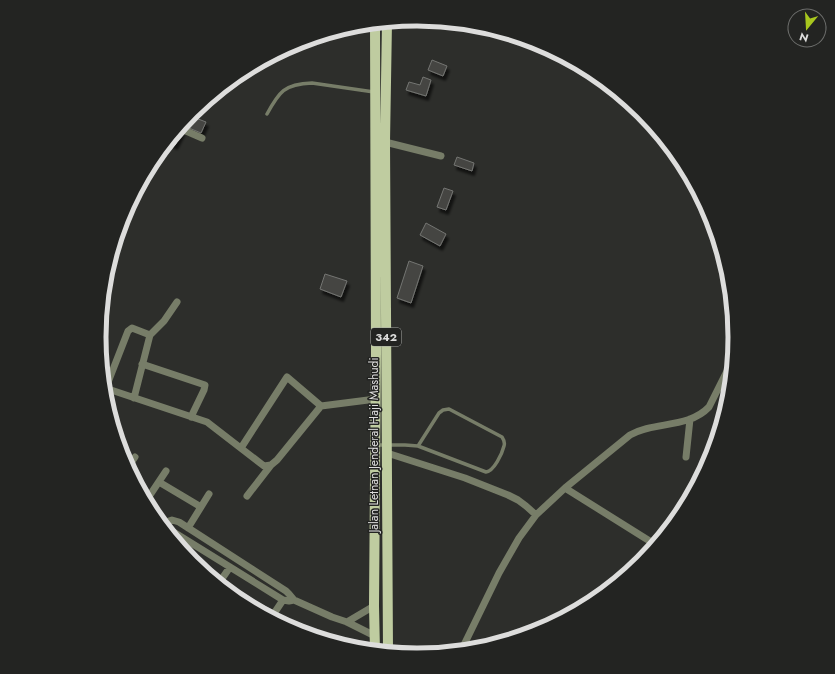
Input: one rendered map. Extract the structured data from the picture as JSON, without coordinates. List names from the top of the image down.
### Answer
{
  "streets": {
    "main road": ["342", "Jalan Letnan Jenderal Haji Mashudi"]
  },
  "north": "bottom"
}
